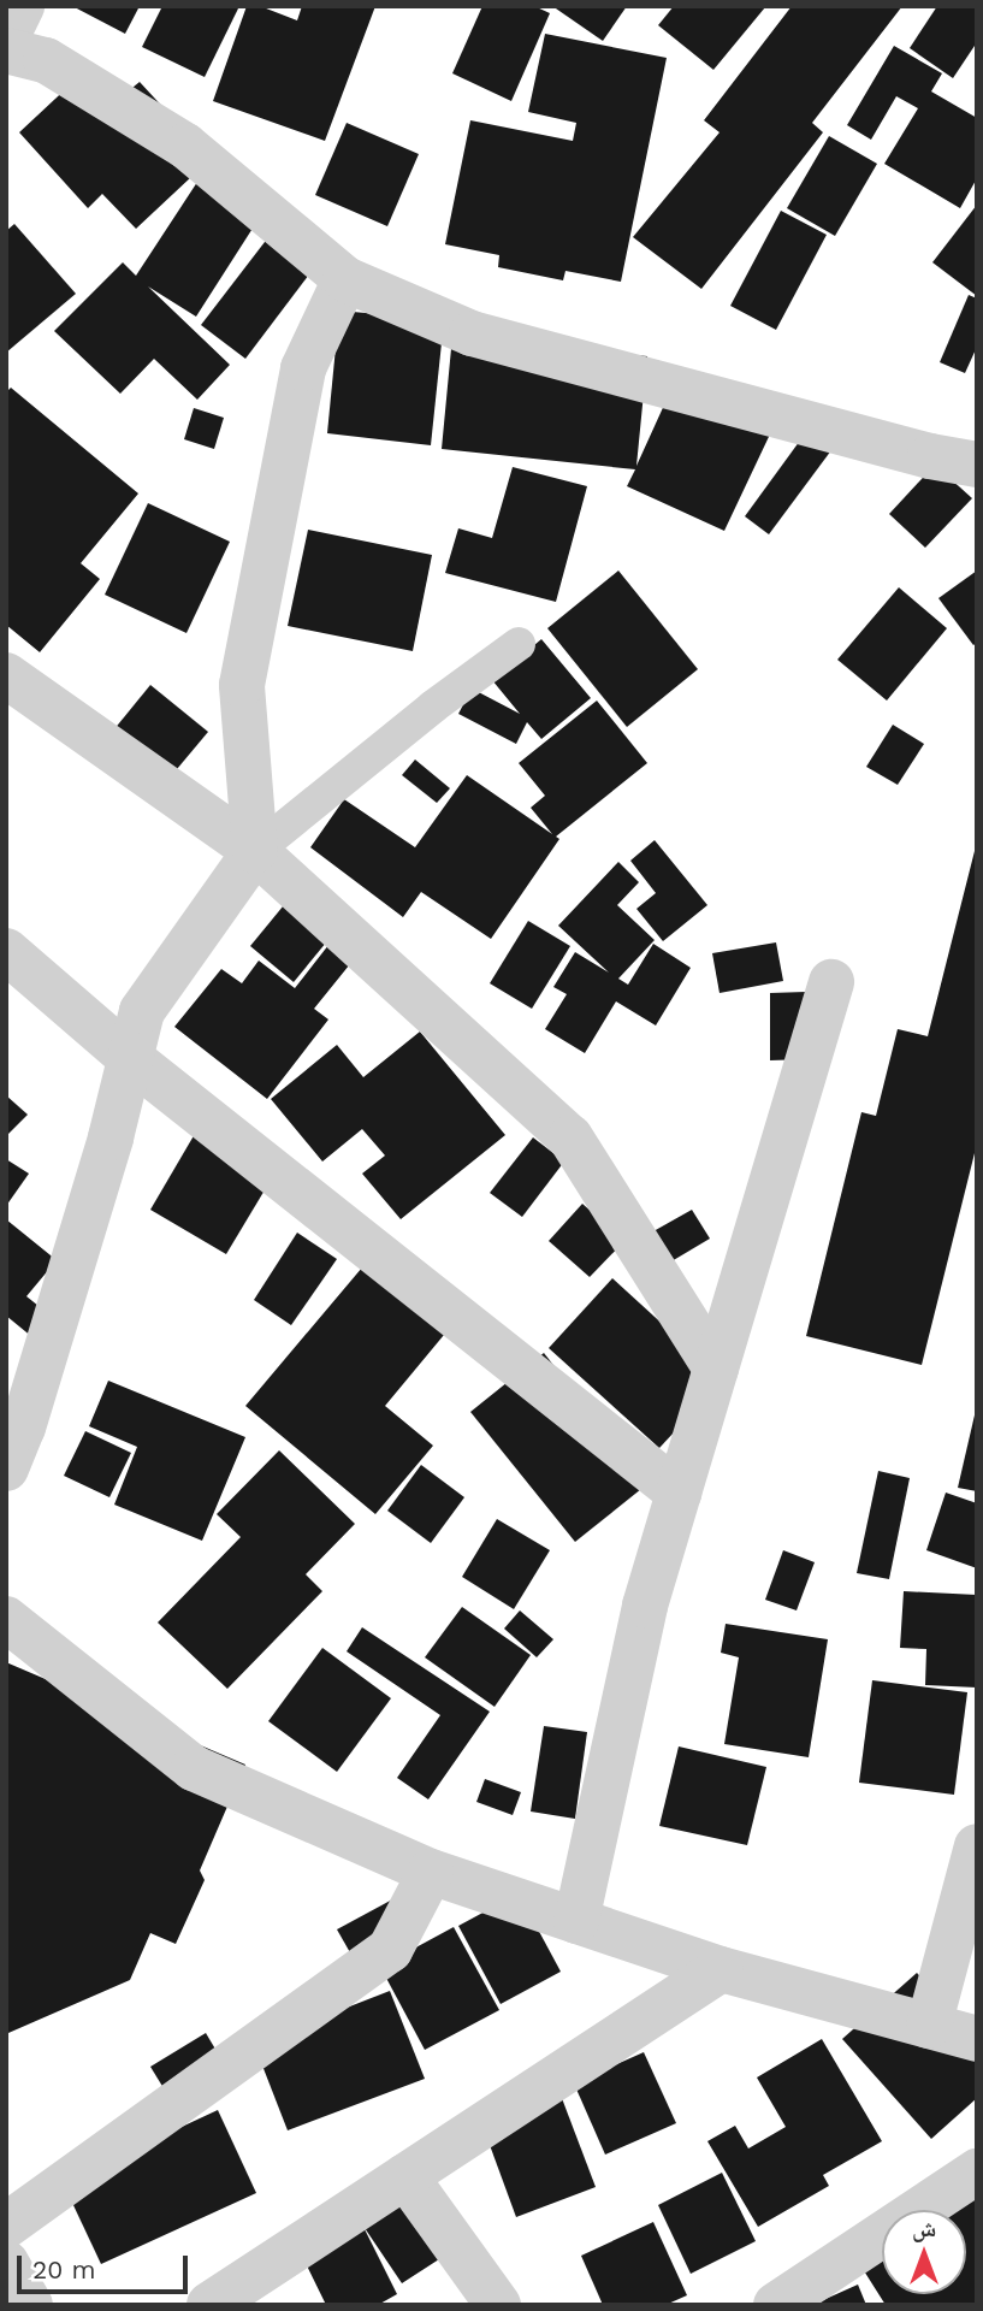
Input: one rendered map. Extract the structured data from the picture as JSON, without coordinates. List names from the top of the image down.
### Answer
{
  "scale_bar": "20 m",
  "north": "top"
}
